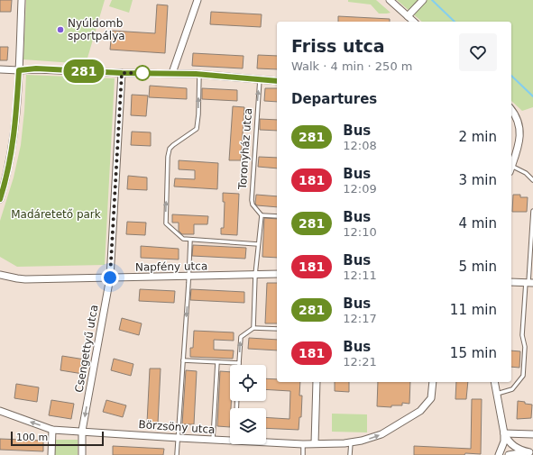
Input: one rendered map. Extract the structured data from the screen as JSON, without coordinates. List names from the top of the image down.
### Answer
{
  "streets": {
    "street": ["Napfény utca", "Csengettyű utca", "Börzsöny utca"],
    "lane": ["Toronyház utca"]
  },
  "crossings": [
    ["Napfény utca", "Csengettyű utca"],
    ["Csengettyű utca", "Börzsöny utca"]
  ],
  "one_way": ["Toronyház utca", "Csengettyű utca"],
  "parks": ["Madáretető park"],
  "places": ["Nyúldomb sportpálya"],
  "lines": ["bus line 281"],
  "scale_bar": "100 m",
  "page": {
    "on_map": "281",
    "heading": [
      ["Friss utca", "Walk · 4 min · 250 m"],
      "Departures"
    ],
    "list": [
      {
        "mark": "281",
        "name": "Bus",
        "note": "12:08",
        "value": "2 min"
      },
      {
        "mark": "181",
        "name": "Bus",
        "note": "12:09",
        "value": "3 min"
      },
      {
        "mark": "281",
        "name": "Bus",
        "note": "12:10",
        "value": "4 min"
      },
      {
        "mark": "181",
        "name": "Bus",
        "note": "12:11",
        "value": "5 min"
      },
      {
        "mark": "281",
        "name": "Bus",
        "note": "12:17",
        "value": "11 min"
      },
      {
        "mark": "181",
        "name": "Bus",
        "note": "12:21",
        "value": "15 min"
      }
    ],
    "scale": "100 m"
  }
}
